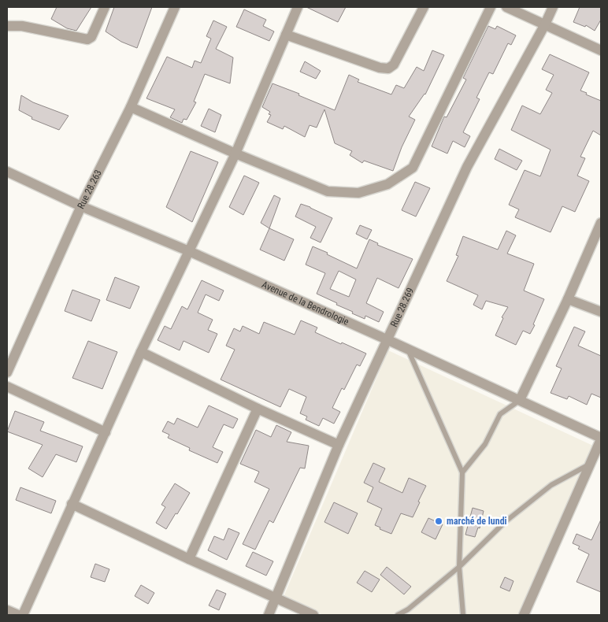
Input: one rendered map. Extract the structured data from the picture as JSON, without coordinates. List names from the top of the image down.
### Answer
{
  "streets": {
    "street": ["Rue 28.263", "Avenue de la Bendrologie", "Rue 28.269"]
  },
  "crossings": [
    ["Rue 28.263", "Avenue de la Bendrologie"],
    ["Avenue de la Bendrologie", "Rue 28.269"]
  ],
  "places": ["marché de lundi"]
}
